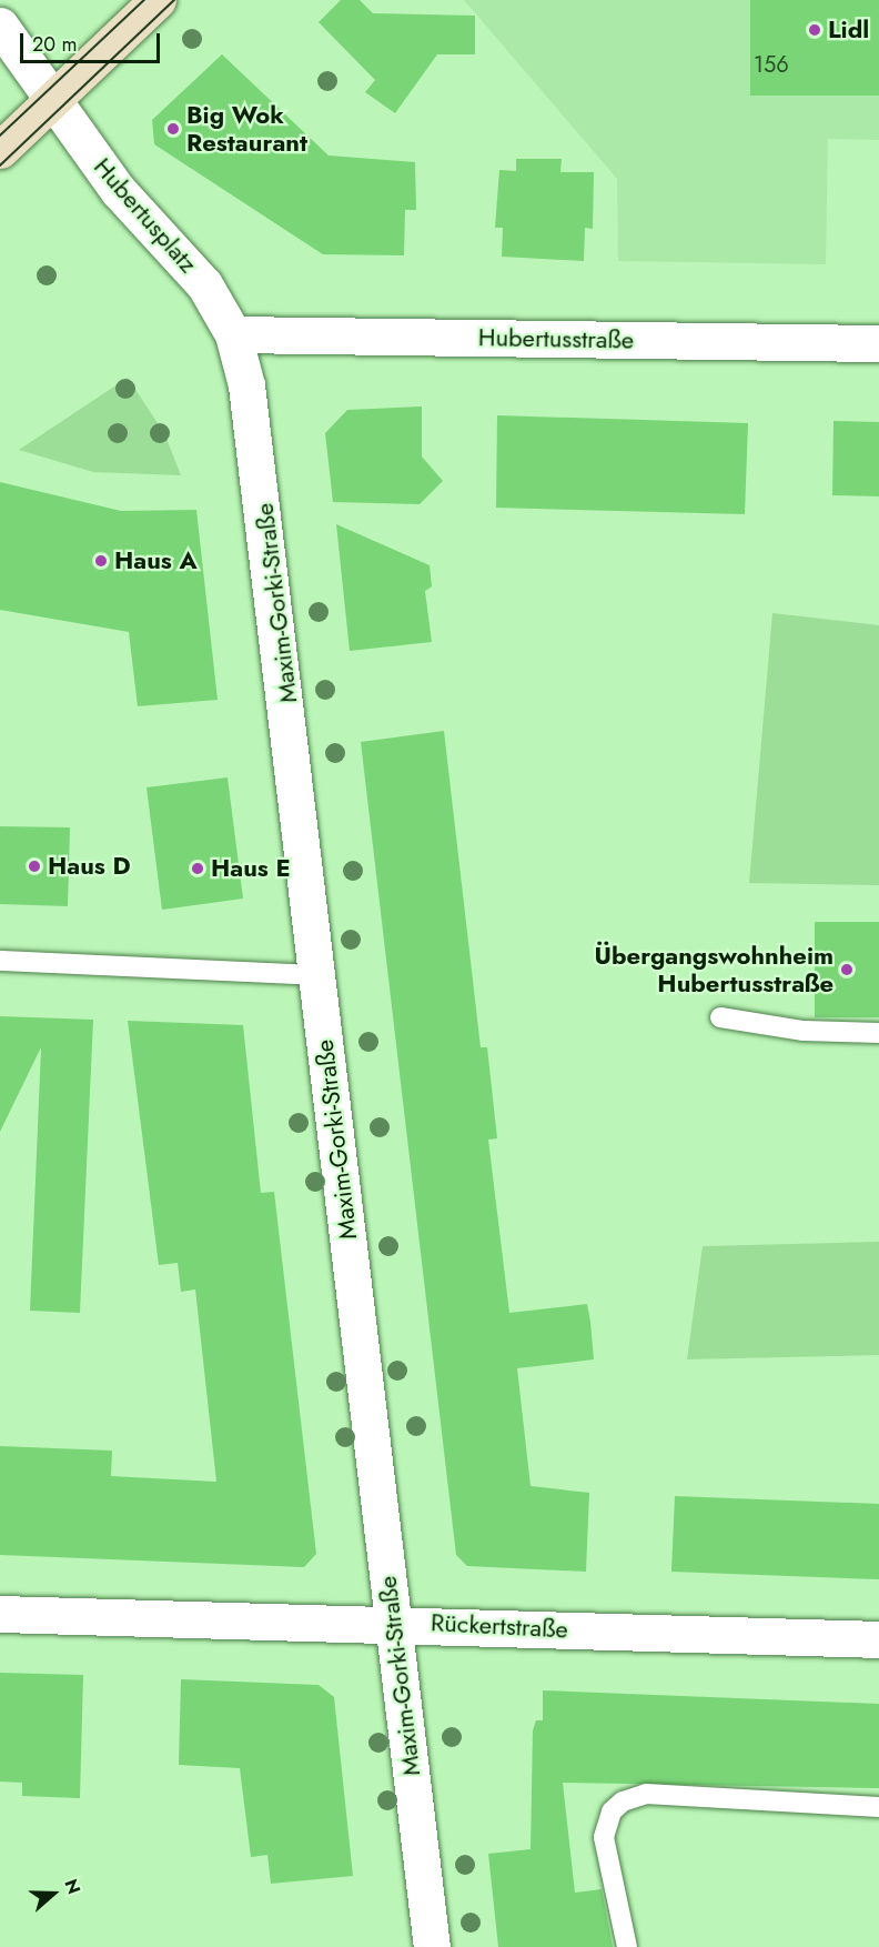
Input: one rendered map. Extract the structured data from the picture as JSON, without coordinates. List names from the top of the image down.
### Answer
{
  "streets": {
    "street": [
      "Hubertusplatz",
      "Hubertusstraße",
      "Maxim-Gorki-Straße",
      "Rückertstraße"
    ]
  },
  "crossings": [
    ["Hubertusplatz", "Hubertusstraße"],
    ["Hubertusplatz", "Maxim-Gorki-Straße"],
    ["Hubertusstraße", "Maxim-Gorki-Straße"],
    ["Maxim-Gorki-Straße", "Rückertstraße"]
  ],
  "places": [
    "Lidl",
    "Big Wok Restaurant",
    "Haus A",
    "Haus D",
    "Haus E",
    "Übergangswohnheim Hubertusstraße"
  ],
  "house_numbers": ["156"],
  "scale_bar": "20 m",
  "north": "right"
}
